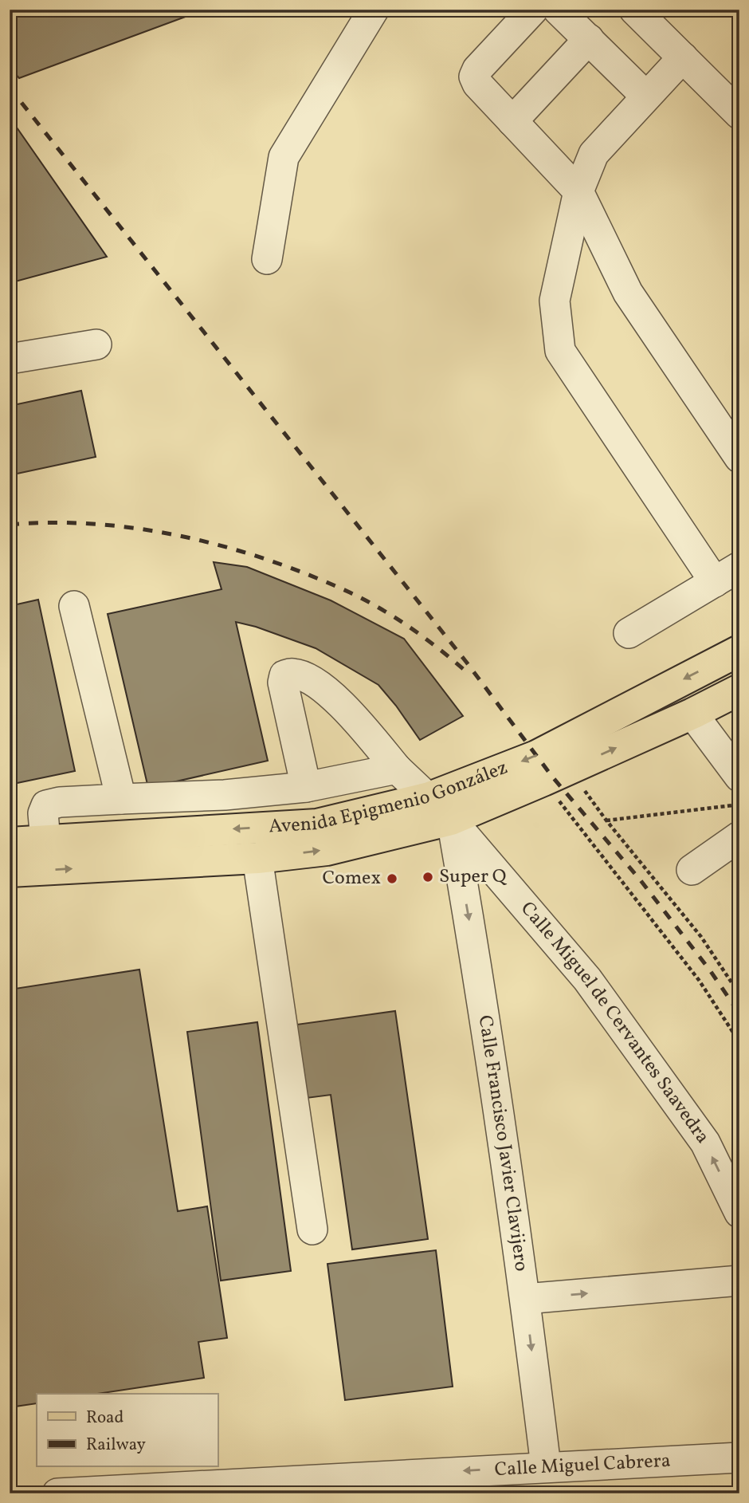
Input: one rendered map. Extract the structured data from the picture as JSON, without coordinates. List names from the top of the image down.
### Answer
{
  "streets": {
    "main road": ["Avenida Epigmenio González"],
    "street": ["Calle Miguel de Cervantes Saavedra", "Calle Francisco Javier Clavijero", "Calle Miguel Cabrera"]
  },
  "crossings": [
    ["Avenida Epigmenio González", "Calle Miguel de Cervantes Saavedra"],
    ["Avenida Epigmenio González", "Calle Francisco Javier Clavijero"],
    ["Calle Miguel de Cervantes Saavedra", "Calle Francisco Javier Clavijero"],
    ["Calle Francisco Javier Clavijero", "Calle Miguel Cabrera"]
  ],
  "one_way": ["Calle Miguel de Cervantes Saavedra", "Calle Miguel Cabrera"],
  "places": ["Super Q", "Comex"],
  "legend": ["Road", "Railway"]
}
